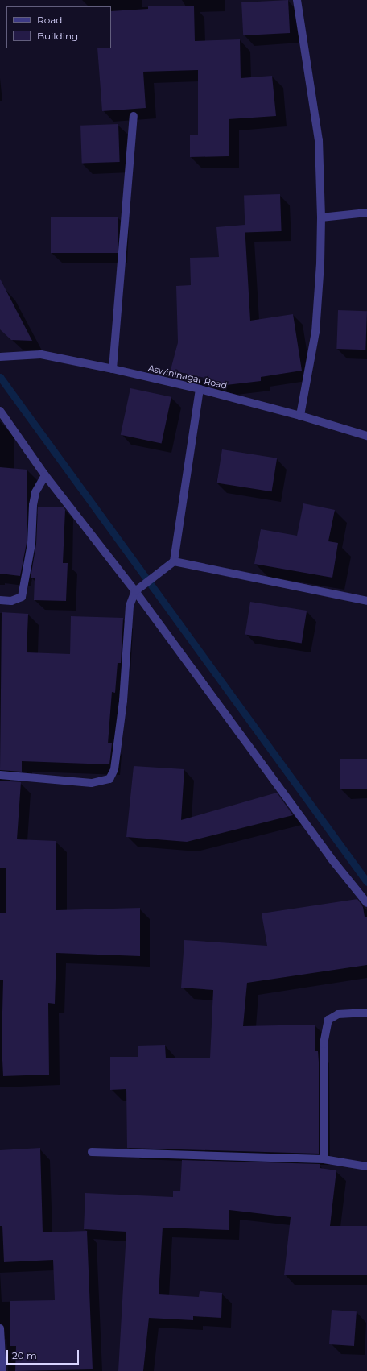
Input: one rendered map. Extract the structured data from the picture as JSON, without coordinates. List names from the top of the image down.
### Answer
{
  "streets": {
    "street": ["Aswininagar Road"]
  },
  "legend": ["Road", "Building"],
  "scale_bar": "20 m"
}
